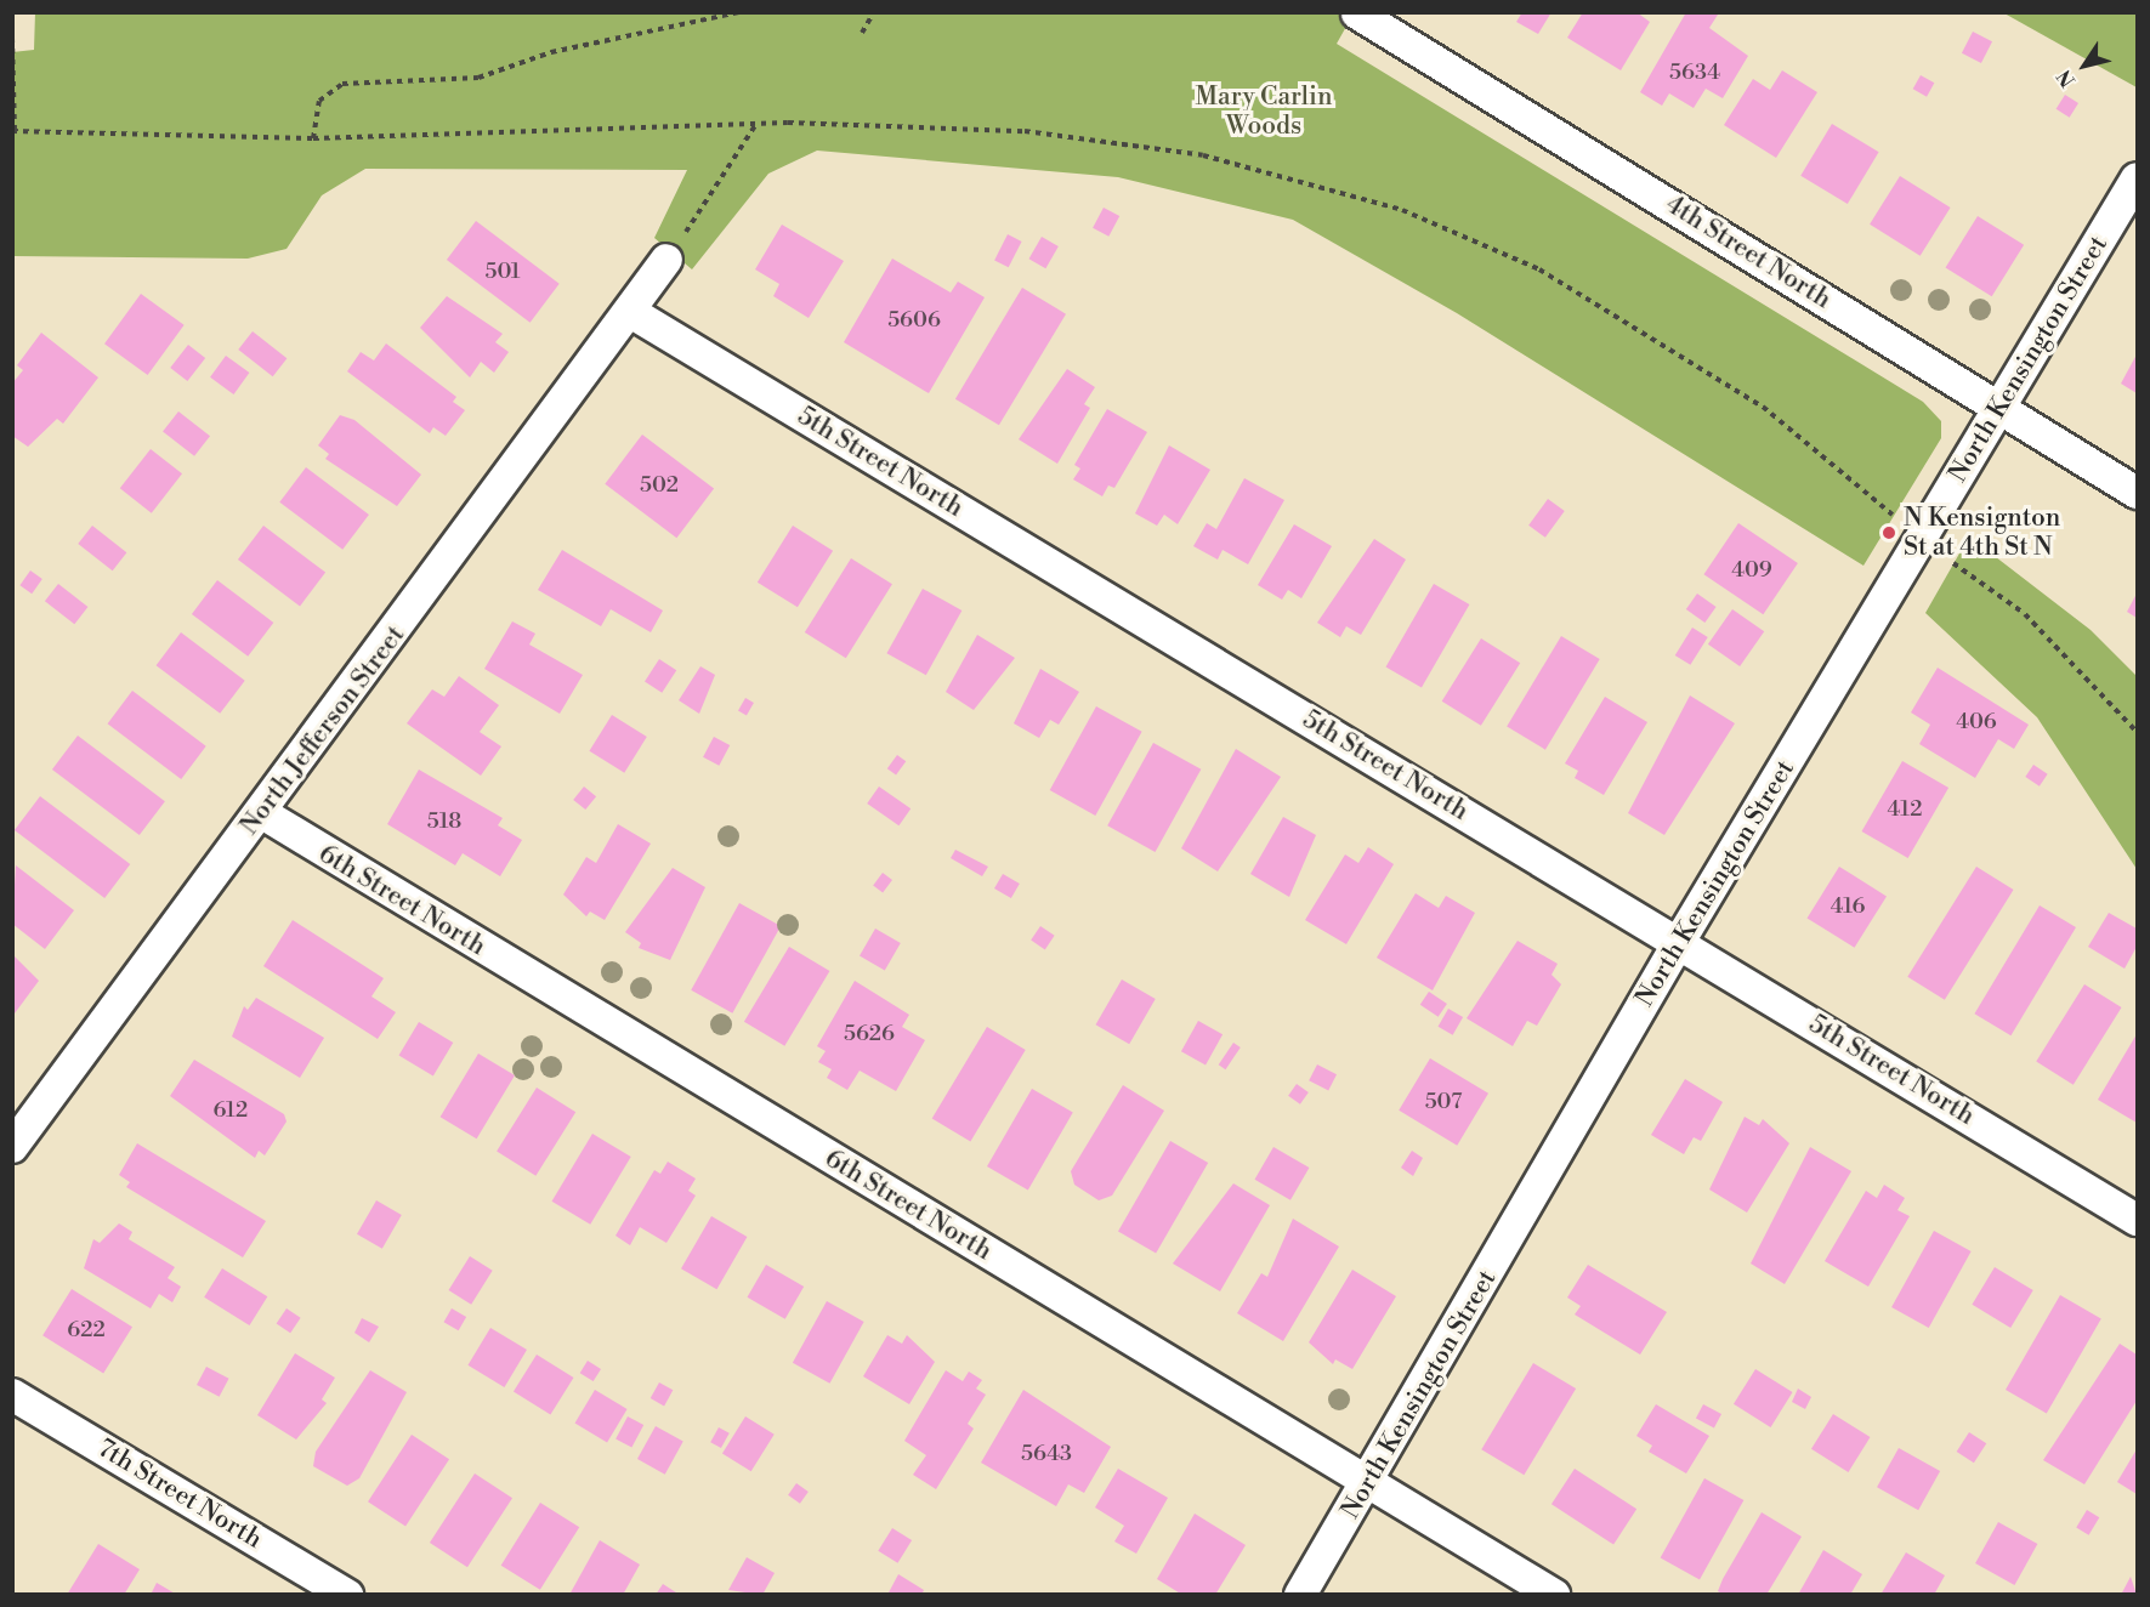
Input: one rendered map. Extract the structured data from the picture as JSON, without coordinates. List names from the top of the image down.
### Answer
{
  "streets": {
    "street": [
      "4th Street North",
      "North Kensington Street",
      "5th Street North",
      "North Jefferson Street",
      "6th Street North",
      "7th Street North"
    ]
  },
  "crossings": [
    ["4th Street North", "North Kensington Street"],
    ["North Kensington Street", "5th Street North"],
    ["North Kensington Street", "6th Street North"],
    ["5th Street North", "North Jefferson Street"],
    ["North Jefferson Street", "6th Street North"]
  ],
  "parks": ["Mary Carlin Woods"],
  "places": ["N Kensignton St at 4th St N"],
  "house_numbers": [
    "5634",
    "501",
    "5606",
    "502",
    "409",
    "406",
    "412",
    "518",
    "416",
    "5626",
    "507",
    "612",
    "622",
    "5643"
  ],
  "north": "bottom left"
}
